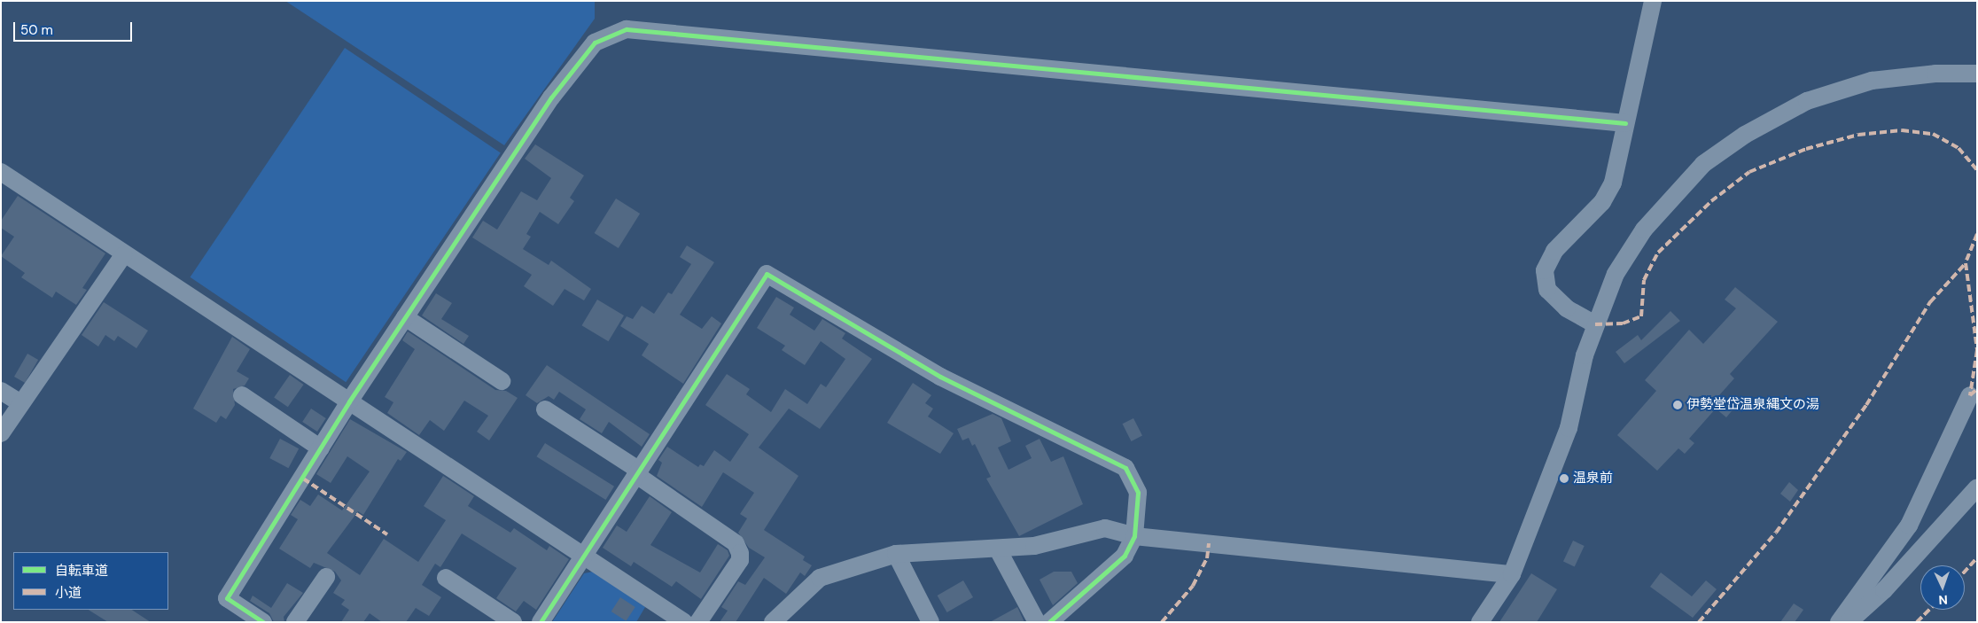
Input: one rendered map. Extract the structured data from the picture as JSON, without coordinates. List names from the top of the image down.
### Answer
{
  "places": ["伊勢堂岱温泉縄文の湯", "温泉前"],
  "legend": ["自転車道", "小道"],
  "scale_bar": "50 m",
  "north": "bottom"
}
